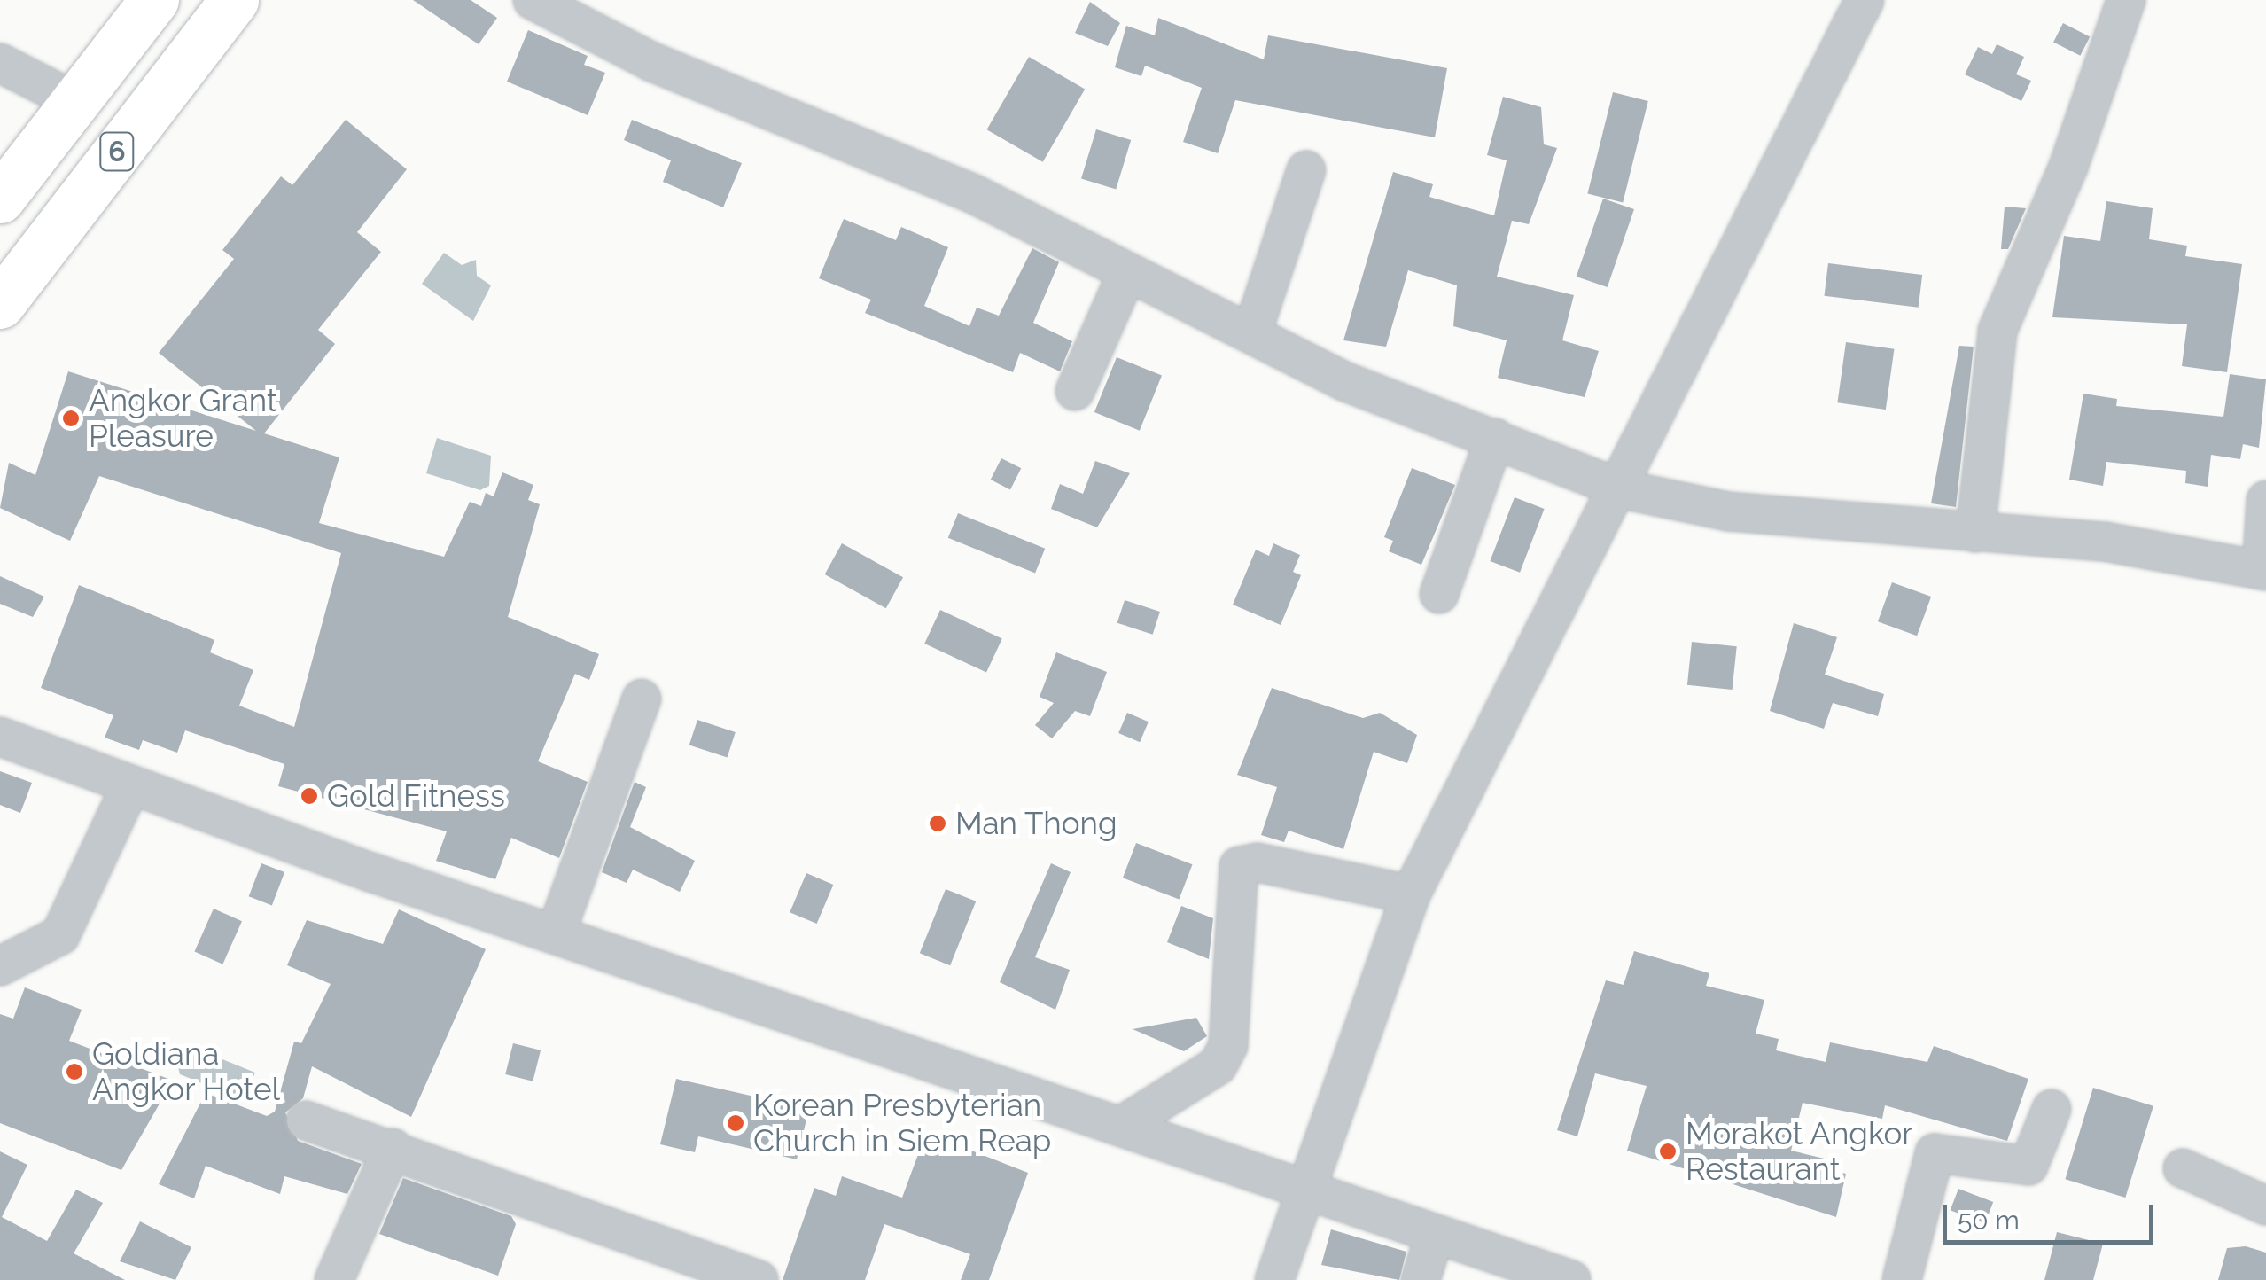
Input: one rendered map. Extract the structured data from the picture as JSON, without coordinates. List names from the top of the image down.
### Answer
{
  "streets": {
    "main road": ["6"]
  },
  "places": [
    "Angkor Grant Pleasure",
    "Gold Fitness",
    "Man Thong",
    "Goldiana Angkor Hotel",
    "Korean Presbyterian Church in Siem Reap",
    "Morakot Angkor Restaurant"
  ],
  "scale_bar": "50 m"
}
